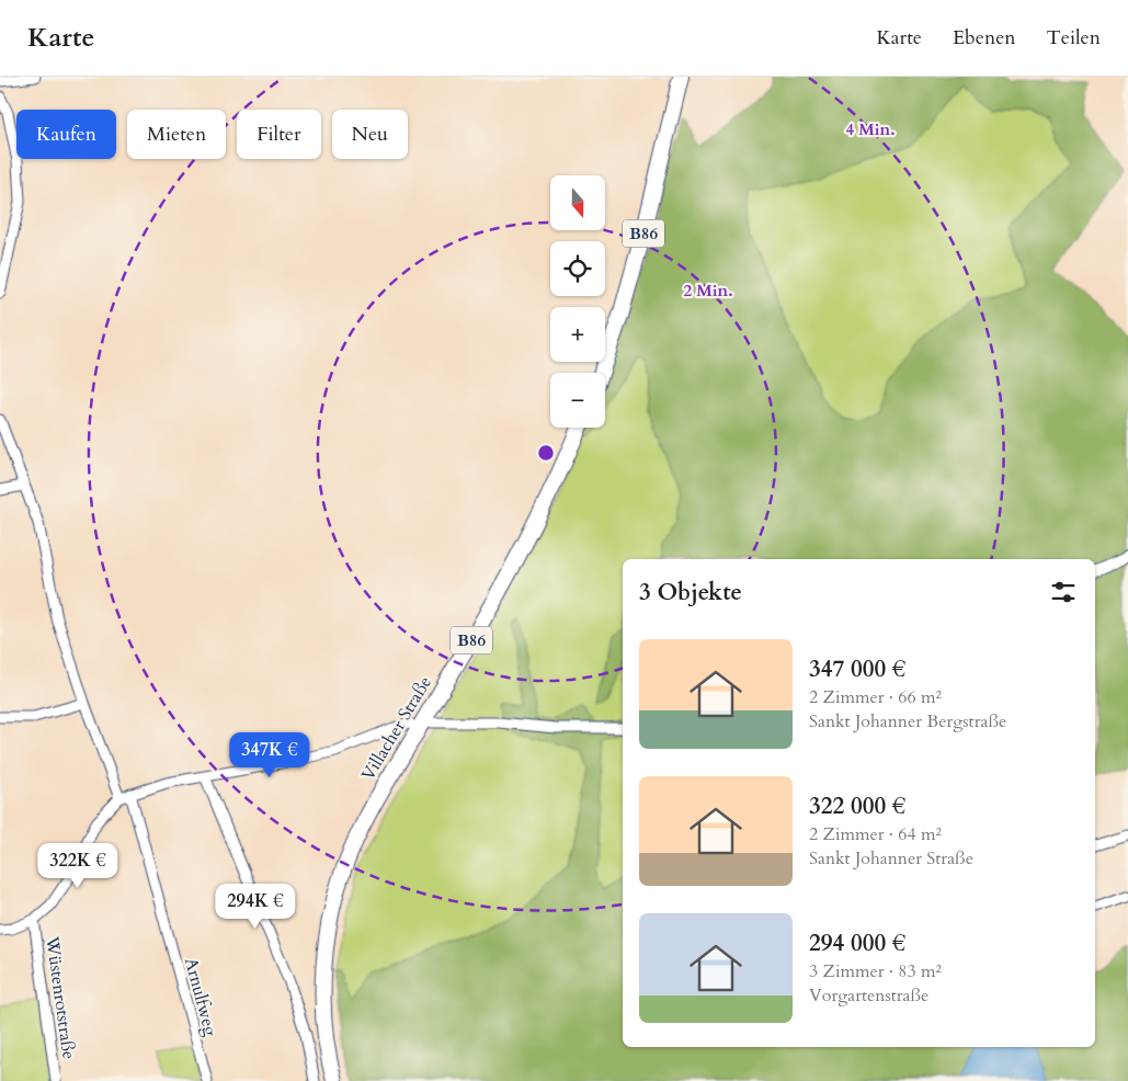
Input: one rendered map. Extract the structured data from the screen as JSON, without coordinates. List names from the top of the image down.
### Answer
{
  "streets": {
    "main road": ["B86", "Villacher Straße"],
    "street": ["Arnulfweg", "Wüstenrotstraße"]
  },
  "north": "bottom",
  "page": {
    "header": "Karte",
    "nav": ["Karte", "Ebenen", "Teilen"],
    "chip": [
      "Kaufen",
      "Mieten",
      "Filter",
      "Neu"
    ],
    "map_buttons": ["+", "−"],
    "heading": "3 Objekte",
    "list": [
      {
        "name": "347 000 €",
        "note": "2 Zimmer · 66 m² · Sankt Johanner Bergstraße"
      },
      {
        "name": "322 000 €",
        "note": "2 Zimmer · 64 m² · Sankt Johanner Straße"
      },
      {
        "name": "294 000 €",
        "note": "3 Zimmer · 83 m² · Vorgartenstraße"
      }
    ],
    "price": ["347K €", "322K €", "294K €"]
  },
  "rings": ["4 Min.", "2 Min."]
}
